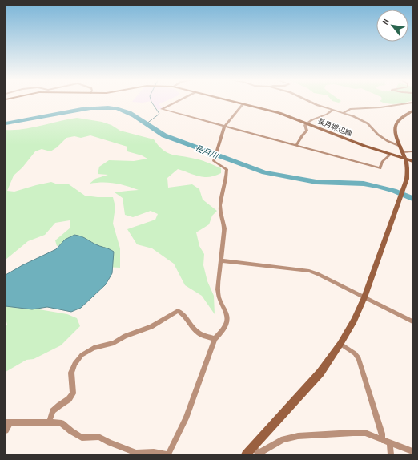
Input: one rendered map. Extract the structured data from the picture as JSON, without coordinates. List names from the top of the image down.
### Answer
{
  "streets": {
    "main road": ["長月城辺線"]
  },
  "water": ["長月川"],
  "north": "top left"
}
